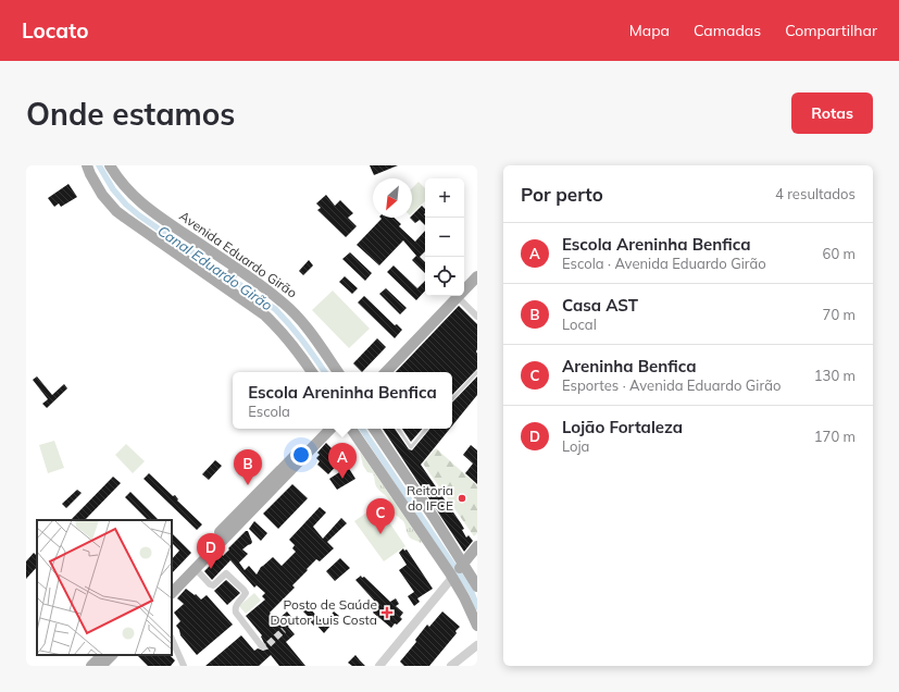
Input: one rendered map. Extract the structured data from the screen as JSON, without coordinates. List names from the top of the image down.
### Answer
{
  "streets": {
    "main road": ["Avenida Eduardo Girão"]
  },
  "water": ["Canal Eduardo Girão"],
  "places": {
    "other": ["Reitoria do IFCE"],
    "health": ["Posto de Saúde Doutor Luis Costa"]
  },
  "north": "bottom left",
  "page": {
    "header": "Locato",
    "nav": ["Mapa", "Camadas", "Compartilhar"],
    "buttons": "Rotas",
    "title": "Onde estamos",
    "heading": ["Por perto", "4 resultados"],
    "map_buttons": ["+", "−"],
    "list": [
      {
        "mark": "A",
        "name": "Escola Areninha Benfica",
        "note": "Escola · Avenida Eduardo Girão",
        "value": "60 m"
      },
      {
        "mark": "B",
        "name": "Casa AST",
        "note": "Local",
        "value": "70 m"
      },
      {
        "mark": "C",
        "name": "Areninha Benfica",
        "note": "Esportes · Avenida Eduardo Girão",
        "value": "130 m"
      },
      {
        "mark": "D",
        "name": "Lojão Fortaleza",
        "note": "Loja",
        "value": "170 m"
      }
    ],
    "popup": ["Escola Areninha Benfica", "Escola"],
    "pins": [
      "A",
      "B",
      "C",
      "D"
    ]
  }
}
